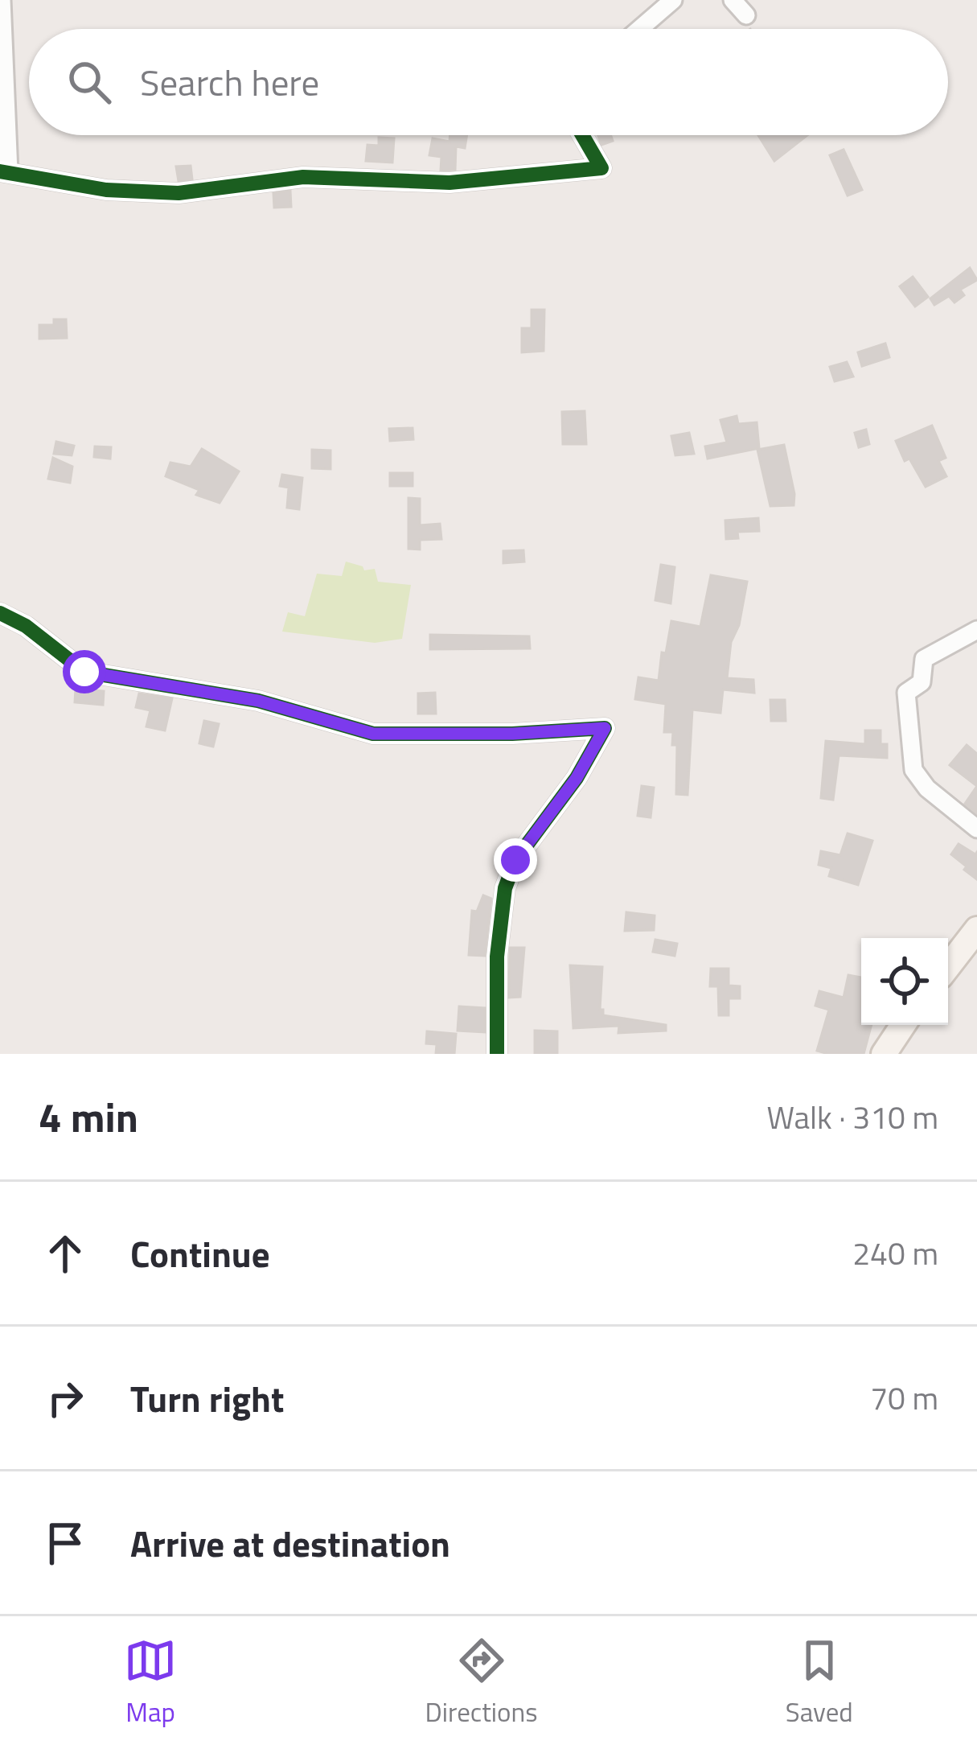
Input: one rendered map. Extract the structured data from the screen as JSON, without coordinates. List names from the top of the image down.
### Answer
{
  "page": {
    "search": "Search here",
    "heading": ["4 min", "Walk · 310 m"],
    "list": [
      ["Continue", "240 m"],
      ["Turn right", "70 m"],
      "Arrive at destination"
    ],
    "nav": ["Map", "Directions", "Saved"]
  }
}
